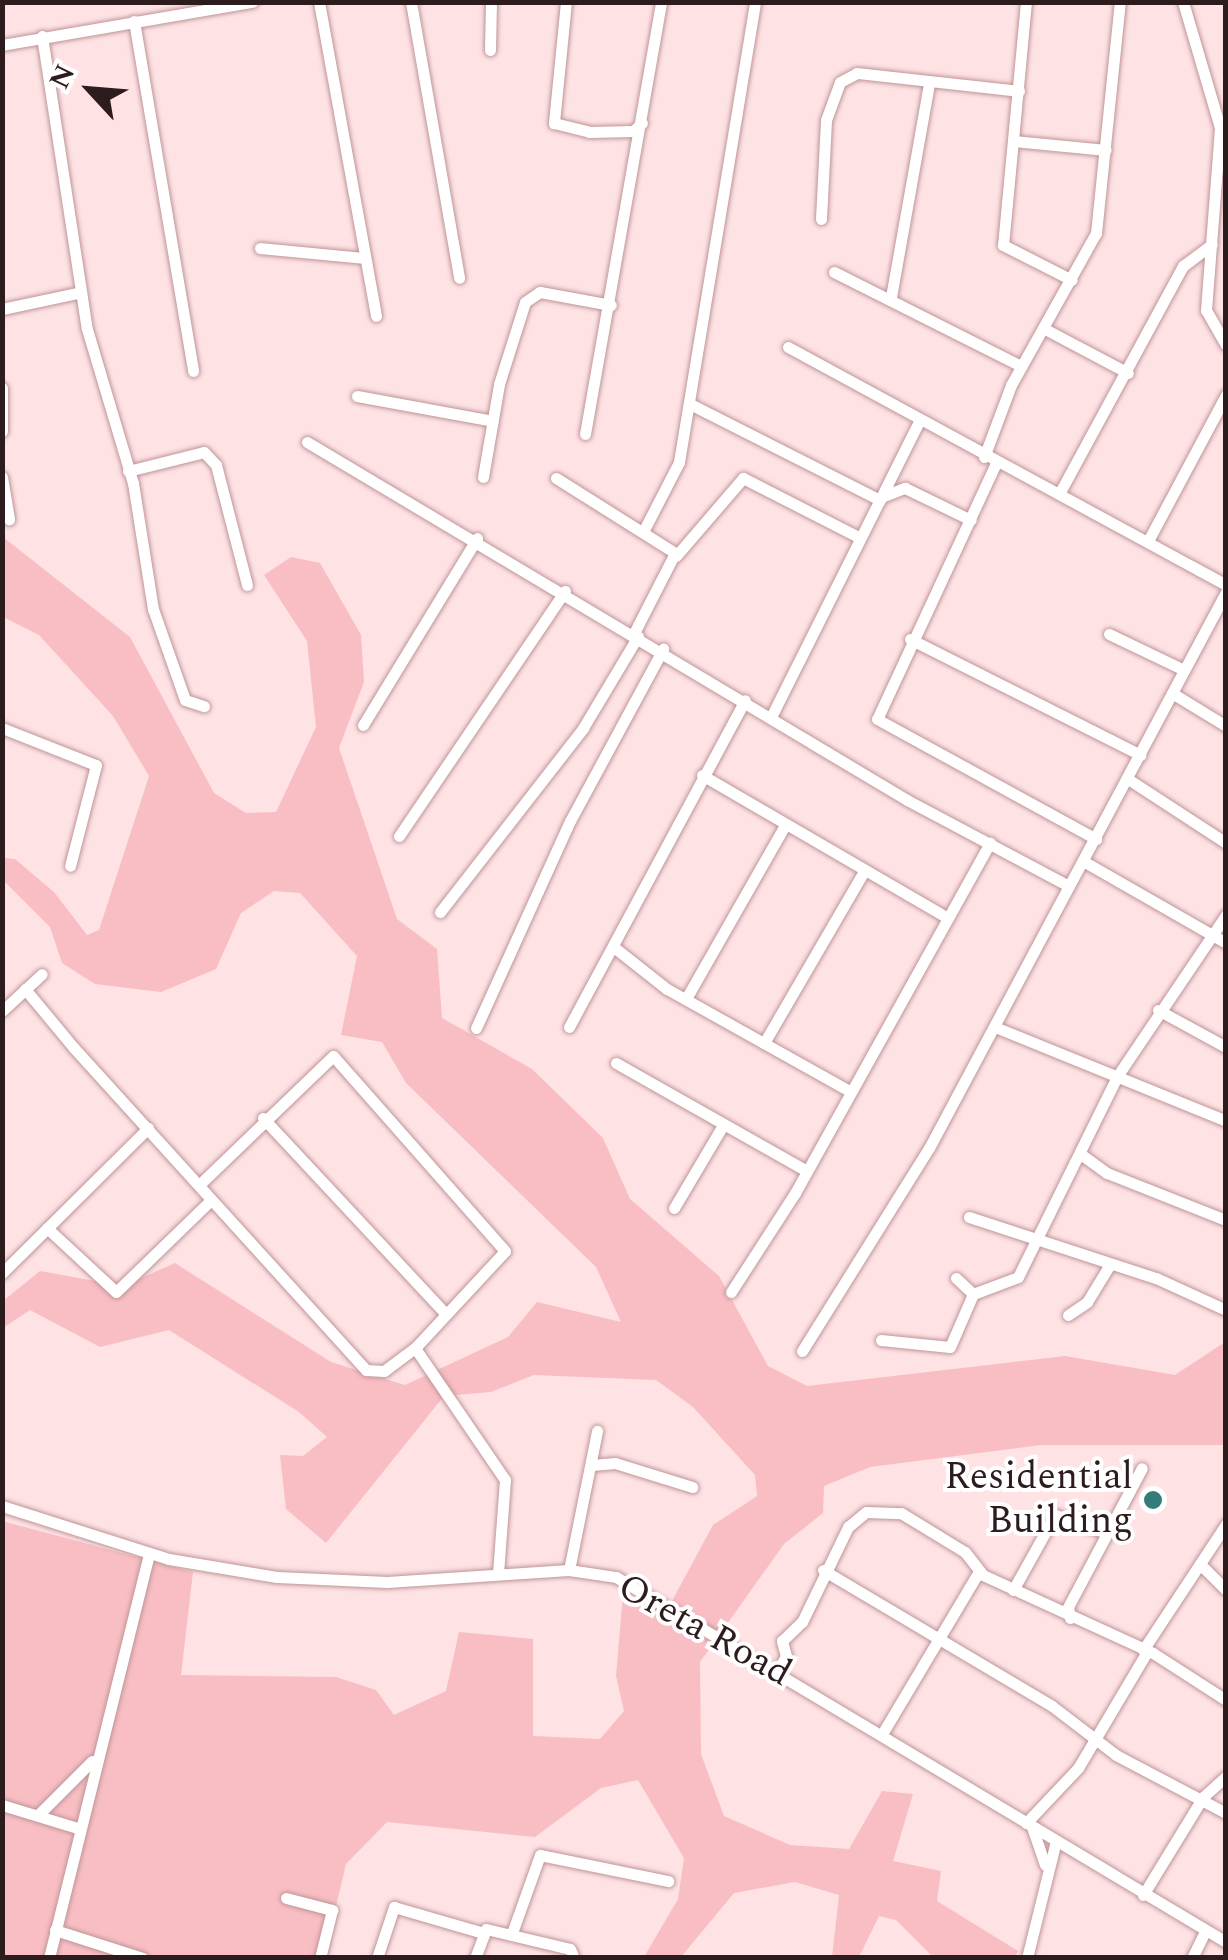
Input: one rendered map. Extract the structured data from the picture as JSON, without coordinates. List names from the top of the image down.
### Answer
{
  "streets": {
    "street": ["Oreta Road"]
  },
  "places": ["Residential Building"],
  "north": "top left"
}
